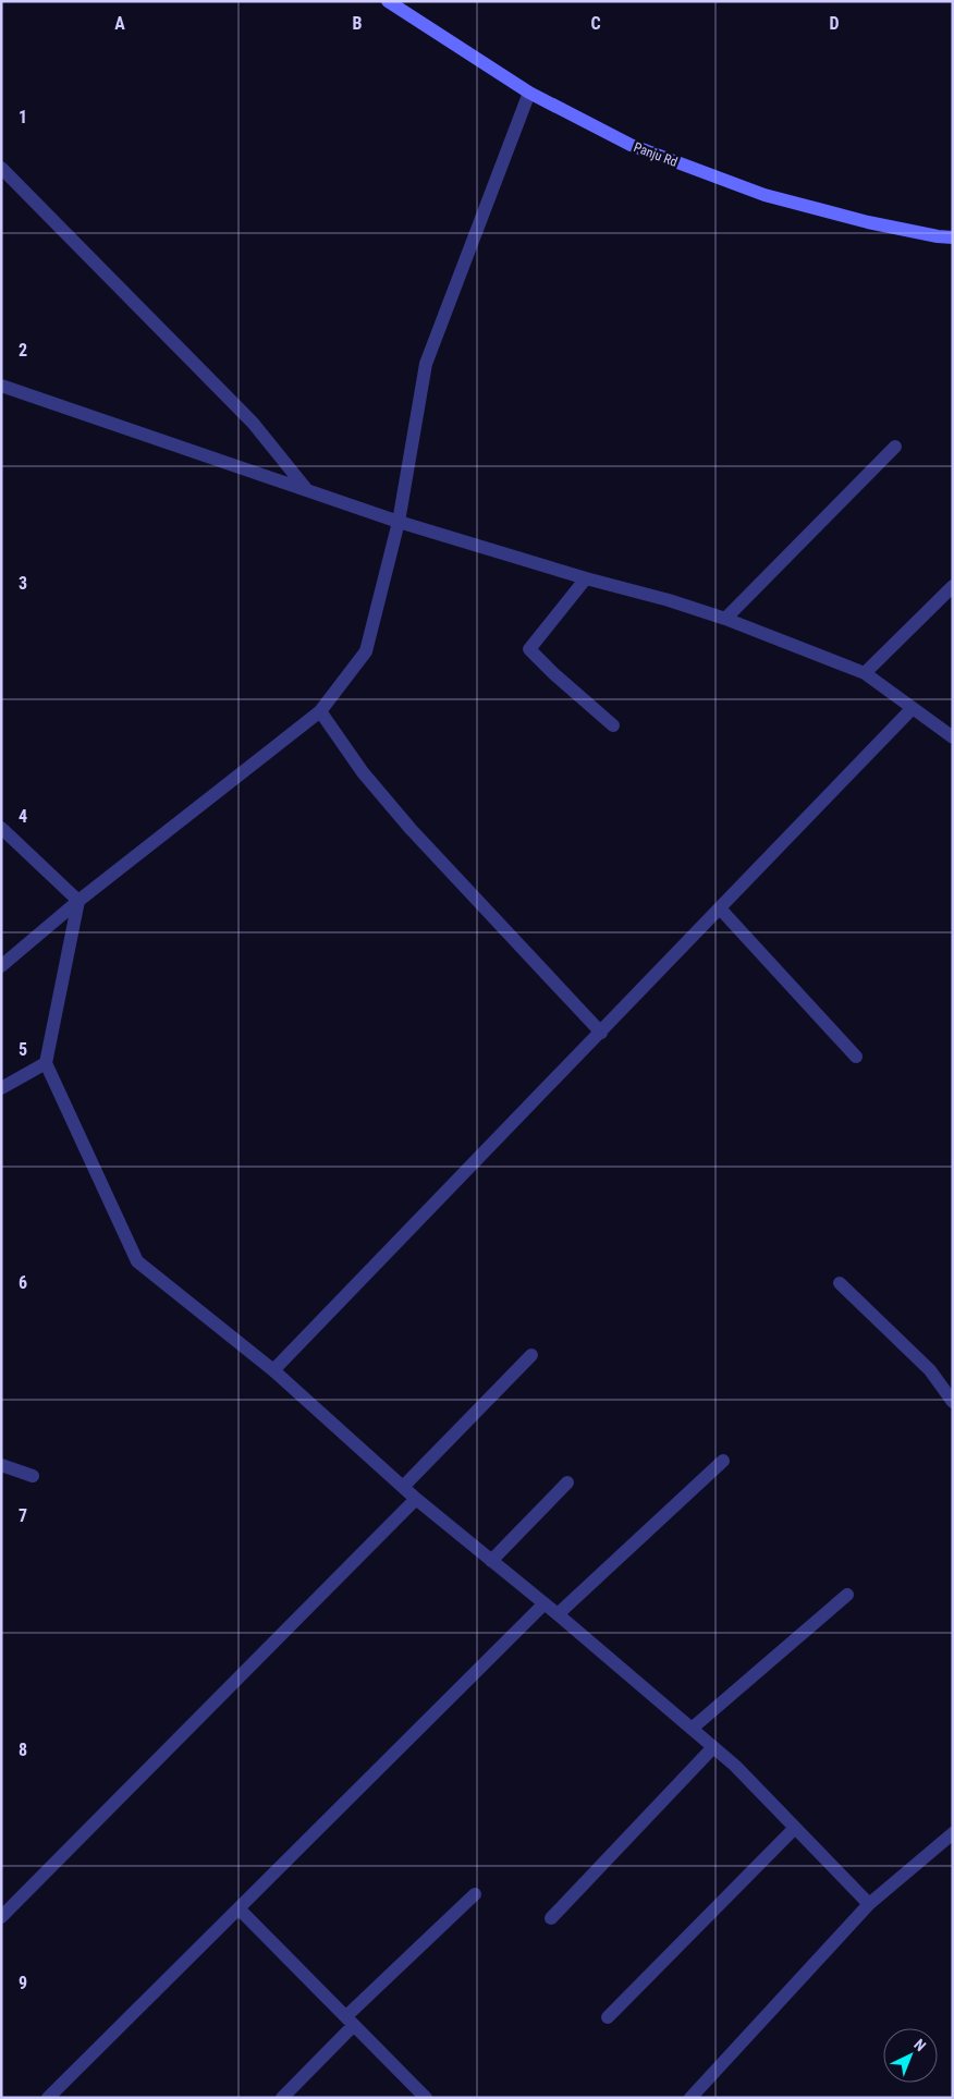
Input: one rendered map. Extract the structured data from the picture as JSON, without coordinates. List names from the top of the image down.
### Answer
{
  "streets": {
    "street": ["Panju Rd"]
  },
  "north": "top right",
  "grid": {
    "columns": [
      "A",
      "B",
      "C",
      "D"
    ],
    "rows": [
      "1",
      "2",
      "3",
      "4",
      "5",
      "6",
      "7",
      "8",
      "9"
    ]
  }
}
